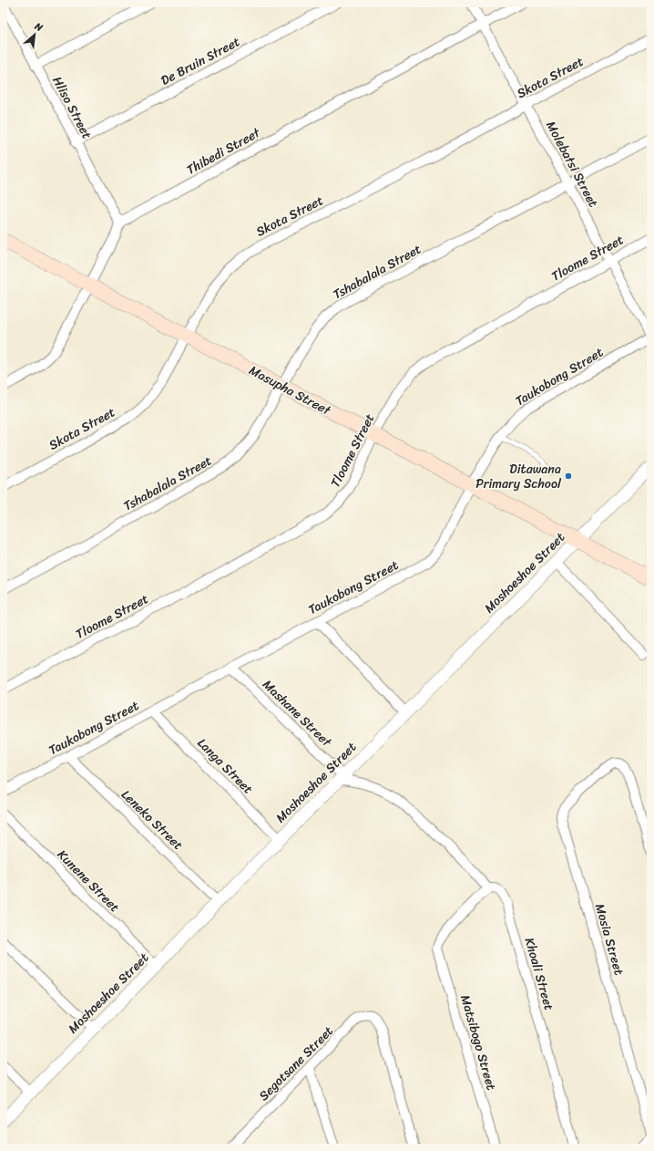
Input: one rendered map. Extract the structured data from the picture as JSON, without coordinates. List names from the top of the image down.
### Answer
{
  "streets": {
    "main road": ["Masupha Street"],
    "street": [
      "De Bruin Street",
      "Skota Street",
      "Hliso Street",
      "Thibedi Street",
      "Molebatsi Street",
      "Tloome Street",
      "Tshabalala Street",
      "Taukobong Street",
      "Moshoeshoe Street",
      "Mashane Street",
      "Langa Street",
      "Leneko Street",
      "Kunene Street",
      "Mosia Street",
      "Khoali Street",
      "Matsibogo Street",
      "Segotsane Street"
    ]
  },
  "crossings": [
    ["De Bruin Street", "Hliso Street"],
    ["Skota Street", "Molebatsi Street"],
    ["Skota Street", "Masupha Street"],
    ["Hliso Street", "Thibedi Street"],
    ["Thibedi Street", "Molebatsi Street"],
    ["Molebatsi Street", "Tloome Street"],
    ["Molebatsi Street", "Tshabalala Street"],
    ["Molebatsi Street", "Taukobong Street"],
    ["Tloome Street", "Masupha Street"],
    ["Tshabalala Street", "Masupha Street"],
    ["Taukobong Street", "Masupha Street"],
    ["Taukobong Street", "Mashane Street"],
    ["Taukobong Street", "Langa Street"],
    ["Taukobong Street", "Leneko Street"],
    ["Masupha Street", "Moshoeshoe Street"],
    ["Moshoeshoe Street", "Mashane Street"],
    ["Moshoeshoe Street", "Langa Street"],
    ["Moshoeshoe Street", "Leneko Street"],
    ["Moshoeshoe Street", "Kunene Street"],
    ["Khoali Street", "Matsibogo Street"]
  ],
  "places": ["Ditawana Primary School"],
  "north": "top right"
}
